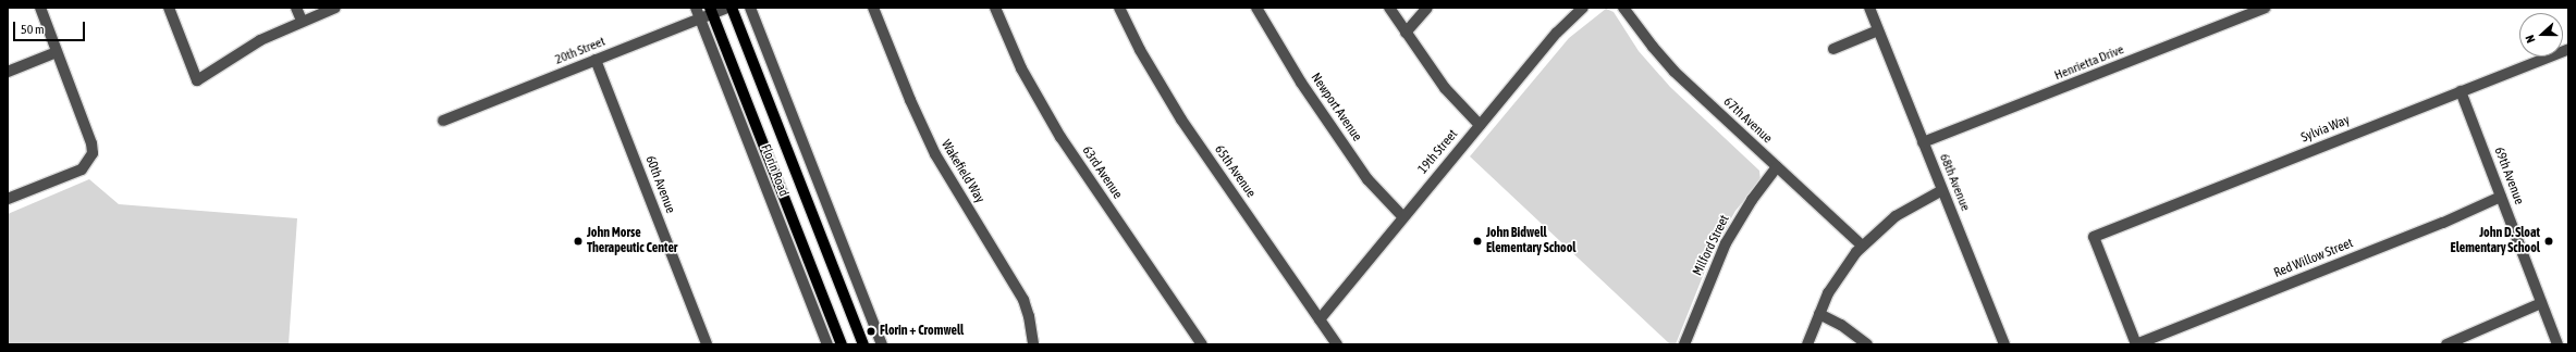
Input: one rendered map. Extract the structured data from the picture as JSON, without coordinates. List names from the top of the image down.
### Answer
{
  "streets": {
    "main road": ["Florin Road"],
    "street": [
      "20th Street",
      "Henrietta Drive",
      "Newport Avenue",
      "67th Avenue",
      "Sylvia Way",
      "19th Street",
      "Wakefield Way",
      "65th Avenue",
      "63rd Avenue",
      "69th Avenue",
      "68th Avenue",
      "60th Avenue",
      "Milford Street",
      "Red Willow Street"
    ]
  },
  "crossings": [
    ["20th Street", "Florin Road"],
    ["20th Street", "60th Avenue"],
    ["Henrietta Drive", "68th Avenue"],
    ["Newport Avenue", "19th Street"],
    ["67th Avenue", "Milford Street"],
    ["Sylvia Way", "69th Avenue"],
    ["Sylvia Way", "Red Willow Street"],
    ["19th Street", "65th Avenue"],
    ["69th Avenue", "Red Willow Street"]
  ],
  "places": [
    "John Morse Therapeutic Center",
    "John Bidwell Elementary School",
    "John D. Sloat Elementary School",
    "Florin + Cromwell"
  ],
  "scale_bar": "50 m",
  "north": "left"
}
